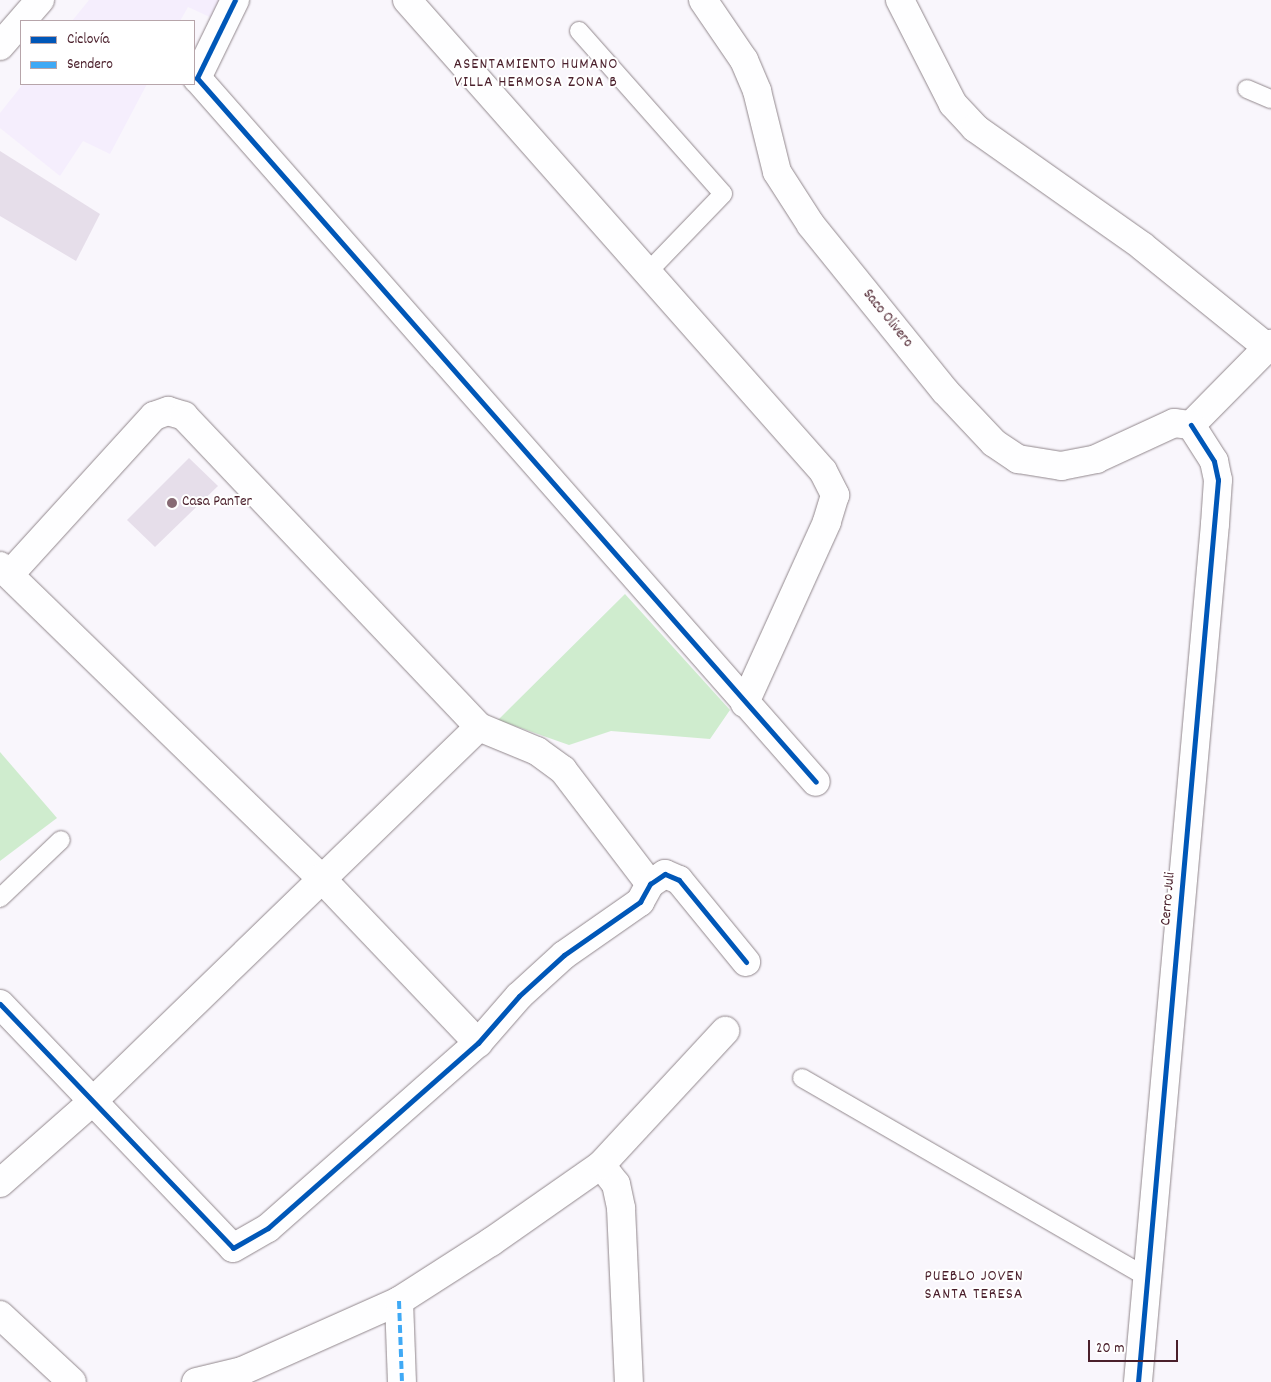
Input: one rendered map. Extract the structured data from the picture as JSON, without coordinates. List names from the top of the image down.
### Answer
{
  "streets": {
    "street": ["Saco Olivero", "Cerro Juli"]
  },
  "crossings": [
    ["Saco Olivero", "Cerro Juli"]
  ],
  "districts": ["ASENTAMIENTO HUMANO VILLA HERMOSA ZONA B", "PUEBLO JOVEN SANTA TERESA"],
  "places": ["Casa PanTer"],
  "legend": ["Ciclovía", "Sendero"],
  "scale_bar": "20 m"
}
